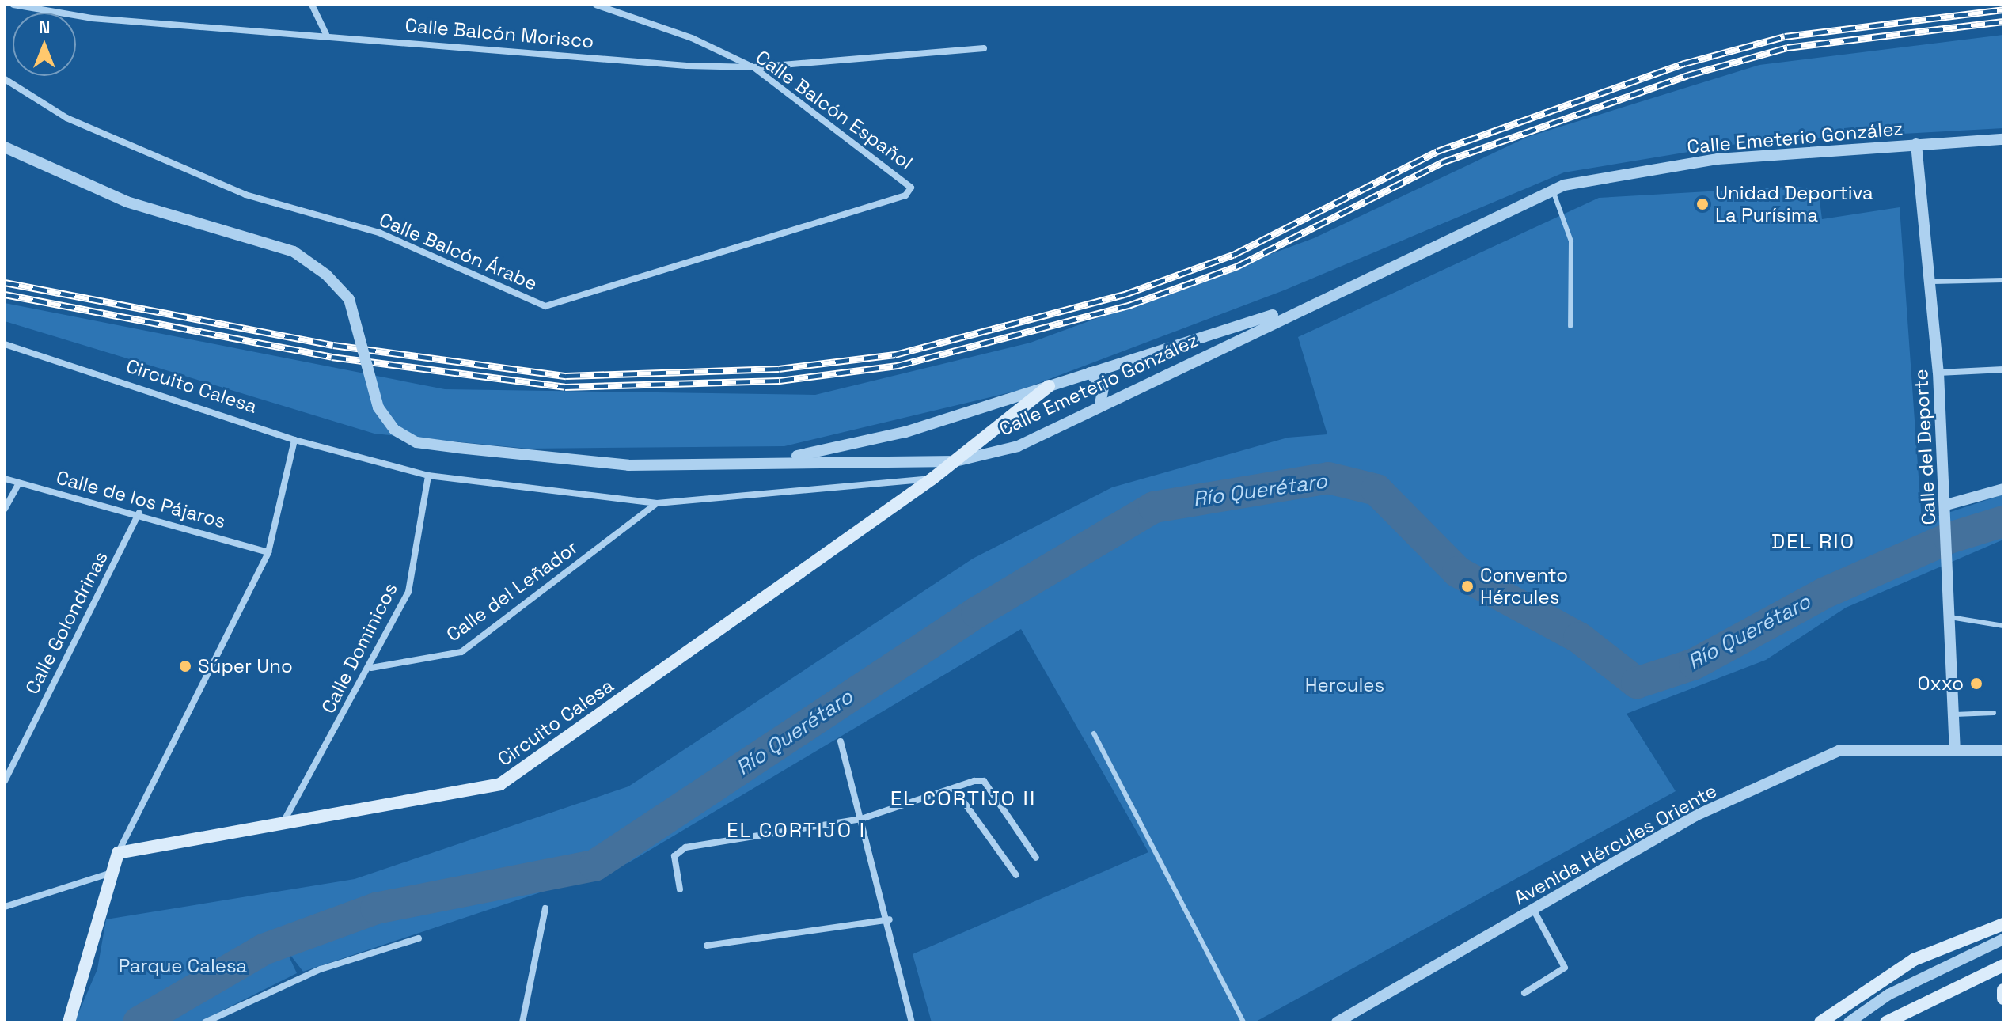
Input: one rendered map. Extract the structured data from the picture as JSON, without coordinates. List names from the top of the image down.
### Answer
{
  "streets": {
    "main road": ["Circuito Calesa"],
    "street": [
      "Calle Balcón Morisco",
      "Calle Balcón Español",
      "Calle Emeterio González",
      "Calle Balcón Árabe",
      "Calle del Deporte",
      "Calle de los Pájaros",
      "Calle del Leñador",
      "Calle Golondrinas",
      "Calle Dominicos",
      "Avenida Hércules Oriente"
    ]
  },
  "crossings": [
    ["Calle Balcón Morisco", "Calle Balcón Español"],
    ["Calle Balcón Español", "Calle Balcón Árabe"],
    ["Calle Emeterio González", "Circuito Calesa"],
    ["Calle Emeterio González", "Calle del Deporte"],
    ["Circuito Calesa", "Calle del Leñador"],
    ["Circuito Calesa", "Calle Dominicos"],
    ["Calle del Deporte", "Avenida Hércules Oriente"],
    ["Calle de los Pájaros", "Calle Golondrinas"],
    ["Calle del Leñador", "Calle Dominicos"]
  ],
  "districts": ["DEL RIO", "EL CORTIJO II", "EL CORTIJO I"],
  "water": ["Río Querétaro"],
  "parks": ["Hercules", "Parque Calesa"],
  "places": [
    "Unidad Deportiva La Purísima",
    "Convento Hércules",
    "Súper Uno",
    "Oxxo"
  ],
  "north": "top"
}
